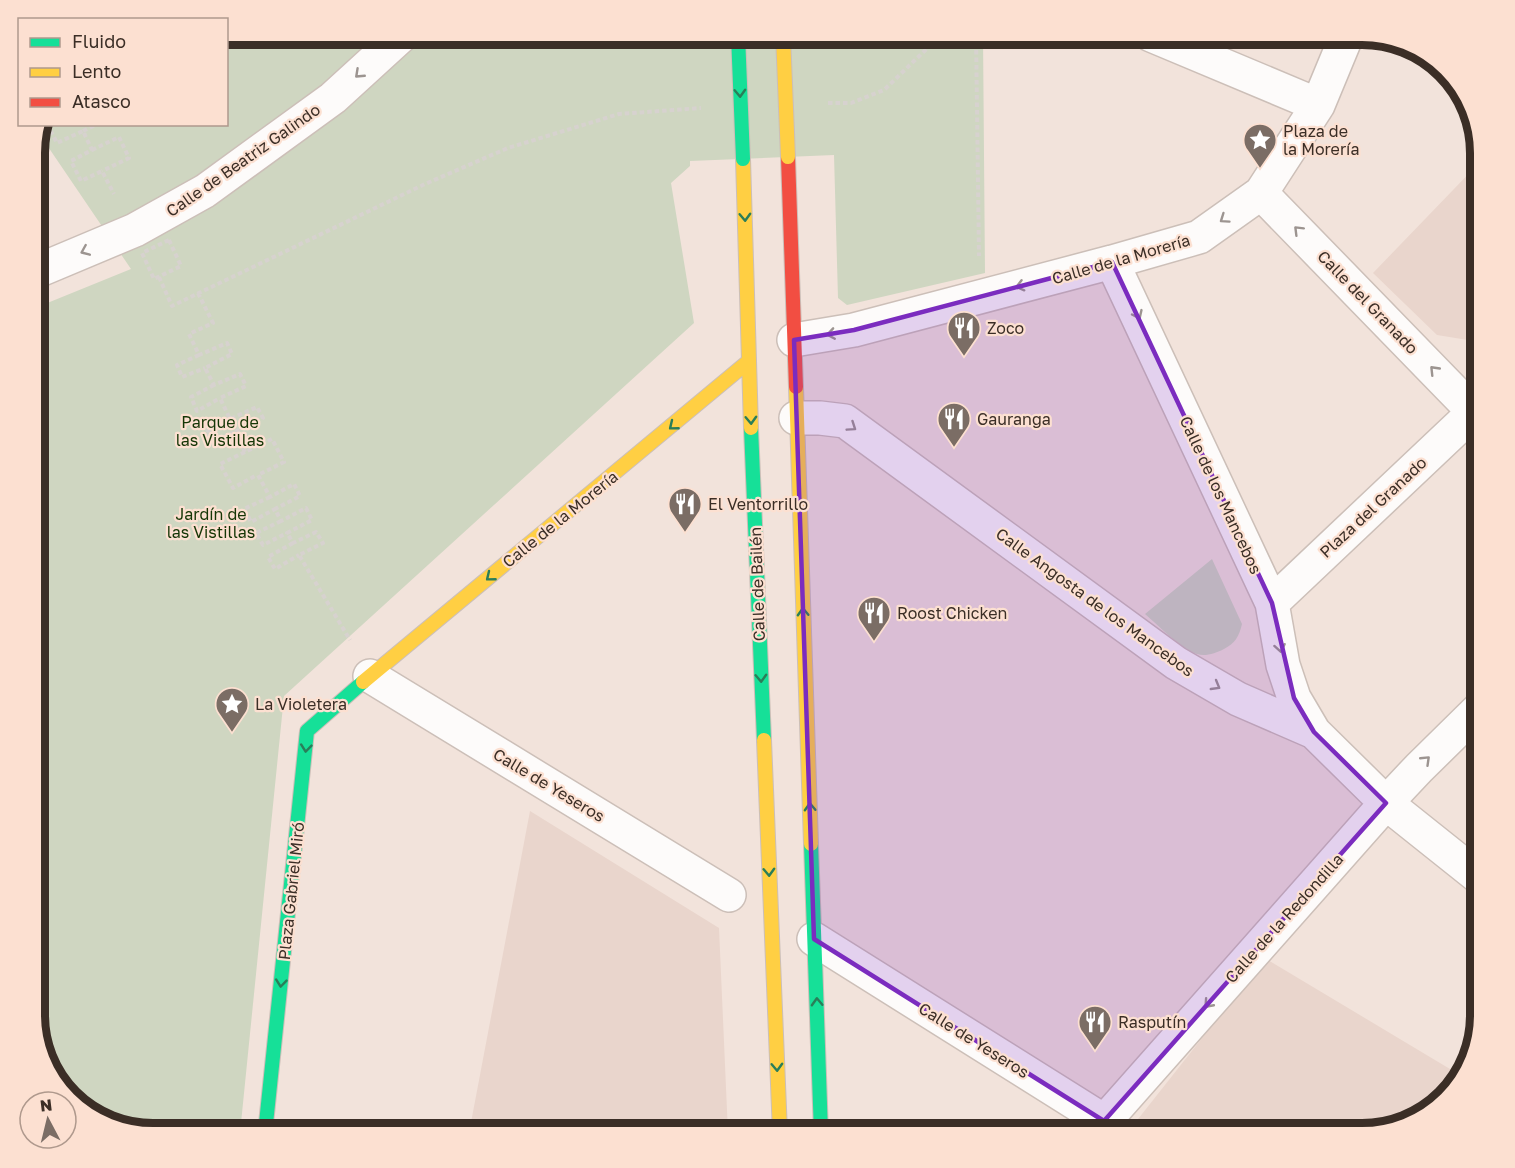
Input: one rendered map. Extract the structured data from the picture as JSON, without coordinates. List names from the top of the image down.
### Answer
{
  "streets": {
    "main road": ["Calle de la Morería", "Calle de Bailén", "Plaza Gabriel Miró"],
    "street": [
      "Calle de Beatriz Galindo",
      "Calle del Granado",
      "Calle de los Mancebos",
      "Plaza del Granado",
      "Calle Angosta de los Mancebos",
      "Calle de Yeseros",
      "Calle de la Redondilla"
    ]
  },
  "crossings": [
    ["Calle de la Morería", "Calle del Granado"],
    ["Calle de la Morería", "Calle de los Mancebos"],
    ["Calle de la Morería", "Calle de Bailén"],
    ["Calle de la Morería", "Calle de Yeseros"],
    ["Calle de la Morería", "Plaza Gabriel Miró"],
    ["Calle de los Mancebos", "Plaza del Granado"],
    ["Calle de los Mancebos", "Calle Angosta de los Mancebos"],
    ["Calle Angosta de los Mancebos", "Calle de la Redondilla"],
    ["Calle de Yeseros", "Plaza Gabriel Miró"]
  ],
  "one_way": [
    "Calle de Beatriz Galindo",
    "Calle de la Morería",
    "Calle del Granado",
    "Calle de los Mancebos",
    "Calle Angosta de los Mancebos",
    "Plaza Gabriel Miró"
  ],
  "parks": ["Parque de las Vistillas", "Jardín de las Vistillas"],
  "places": {
    "place": ["Plaza de la Morería", "La Violetera"],
    "restaurant": [
      "Zoco",
      "Gauranga",
      "El Ventorrillo",
      "Roost Chicken",
      "Rasputín"
    ]
  },
  "legend": ["Fluido", "Lento", "Atasco"],
  "north": "top"
}
